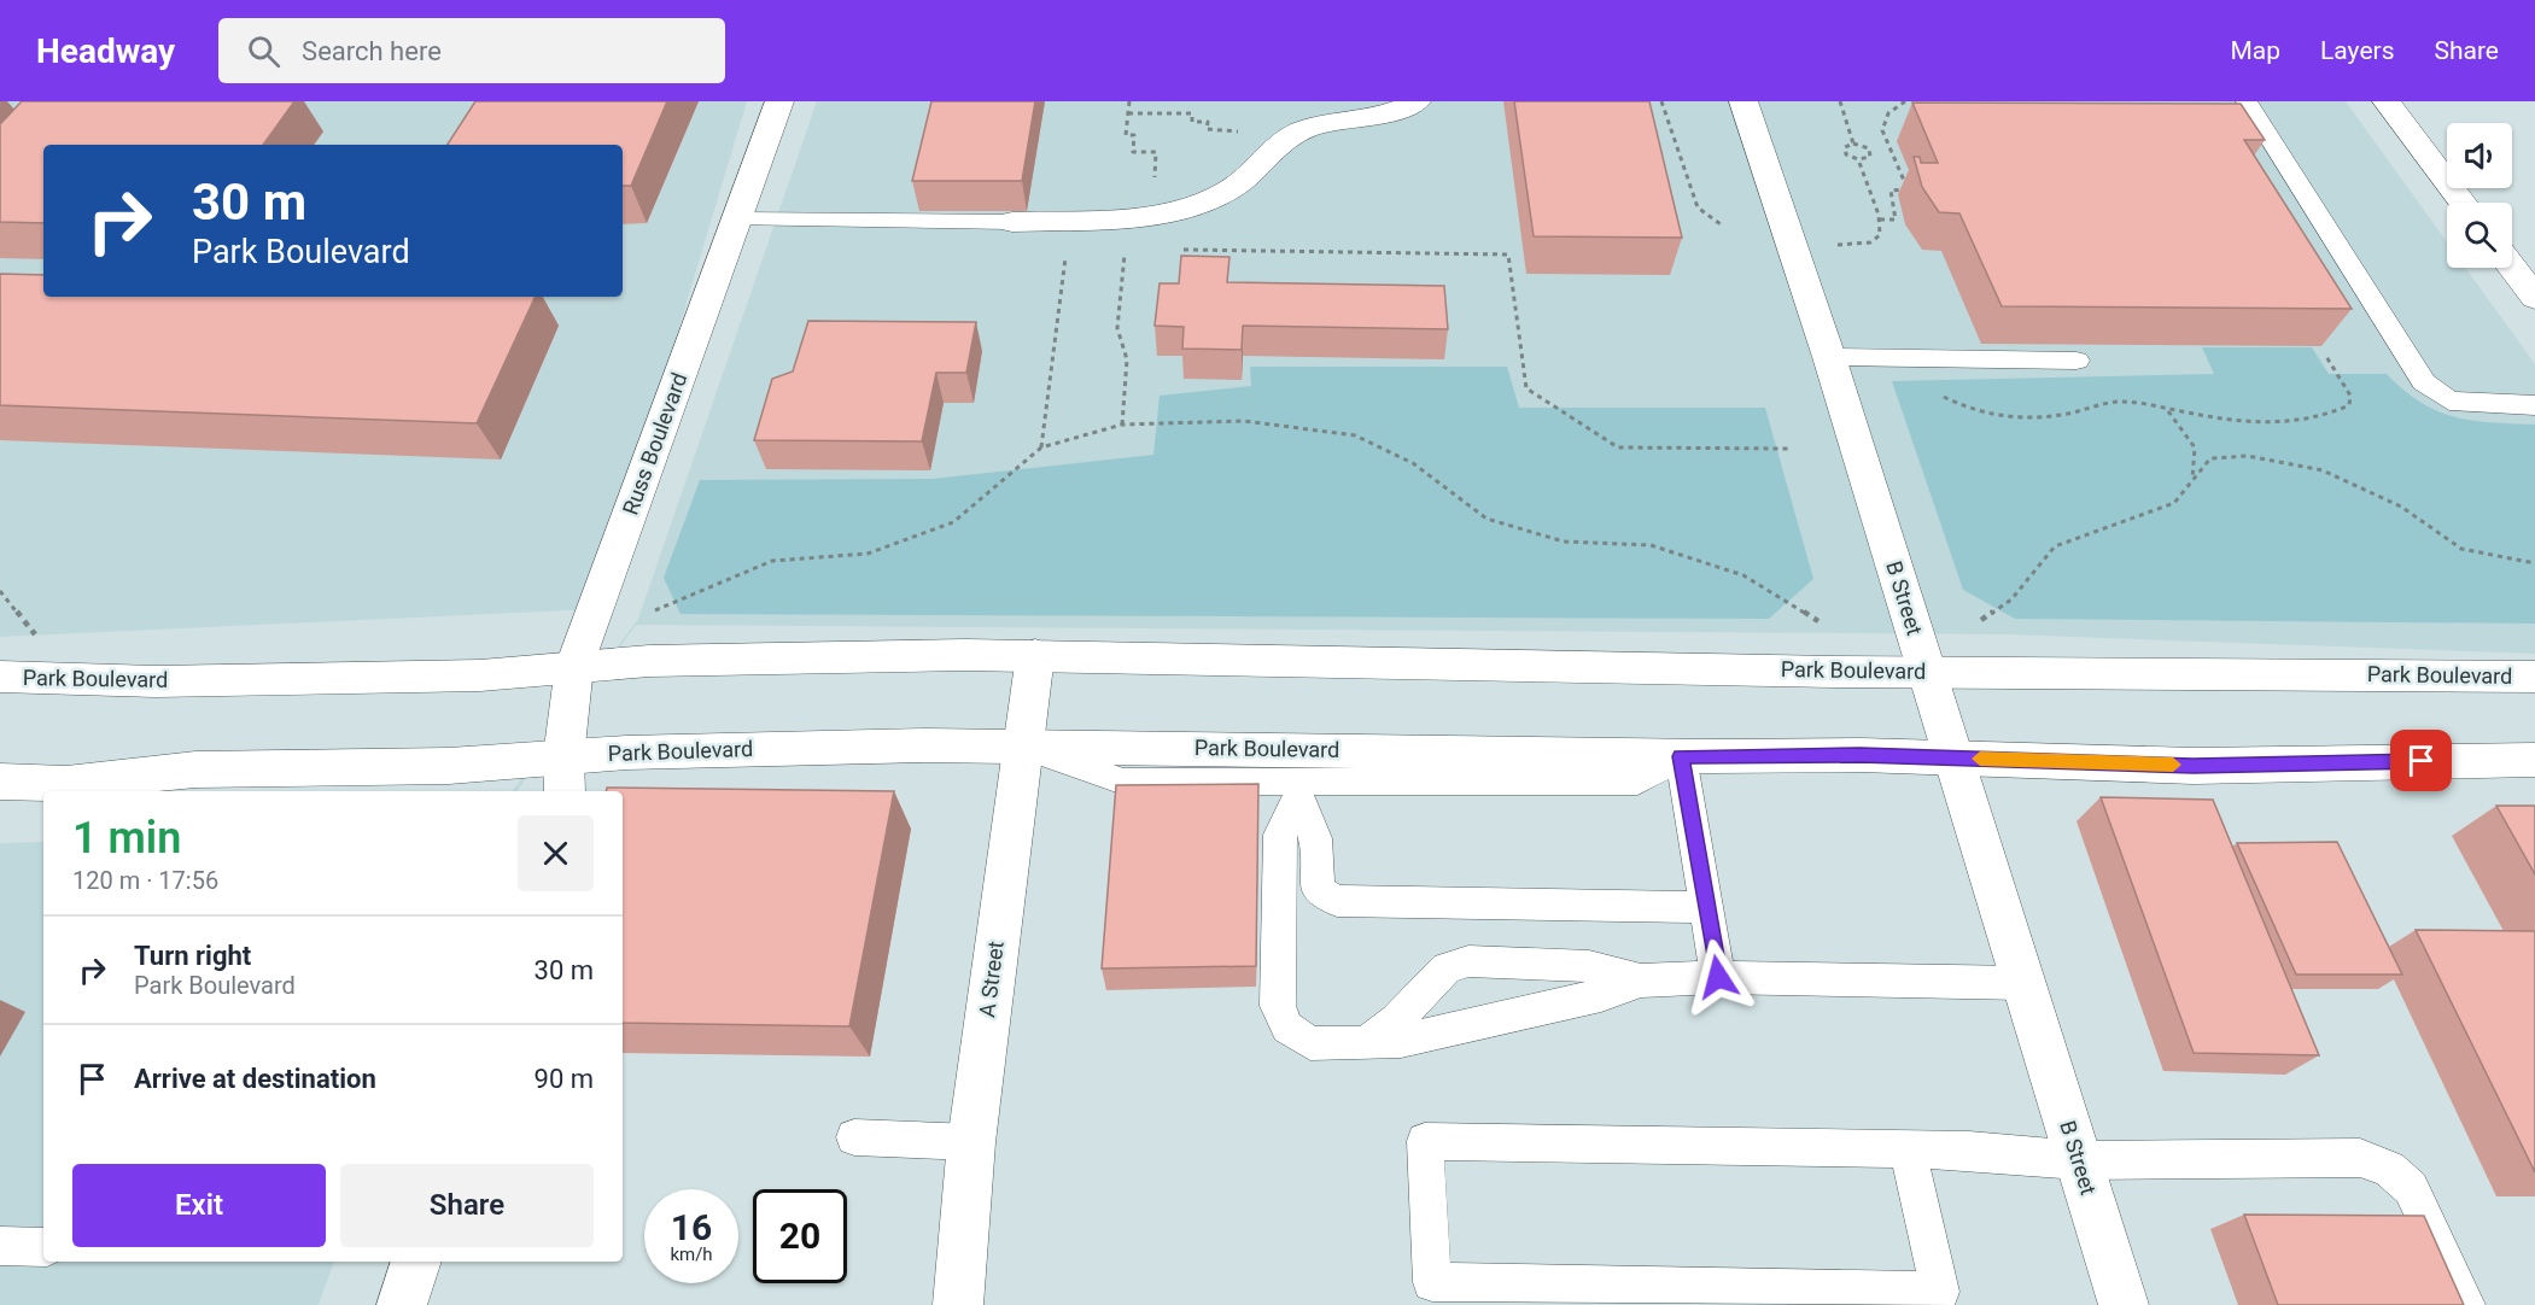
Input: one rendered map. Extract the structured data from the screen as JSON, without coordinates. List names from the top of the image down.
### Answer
{
  "streets": {
    "main road": [
      "Russ Boulevard",
      "B Street",
      "Park Boulevard",
      "A Street"
    ]
  },
  "crossings": [
    ["Russ Boulevard", "Park Boulevard"],
    ["B Street", "Park Boulevard"],
    ["Park Boulevard", "A Street"]
  ],
  "page": {
    "header": "Headway",
    "search": "Search here",
    "nav": ["Map", "Layers", "Share"],
    "turn": ["30 m", "Park Boulevard"],
    "heading": ["1 min", "120 m · 17:56"],
    "list": [
      {
        "name": "Turn right",
        "note": "Park Boulevard",
        "value": "30 m"
      },
      {
        "name": "Arrive at destination",
        "value": "90 m"
      }
    ],
    "buttons": ["Exit", "Share"],
    "speed": "16 km/h",
    "limit": "20"
  }
}
